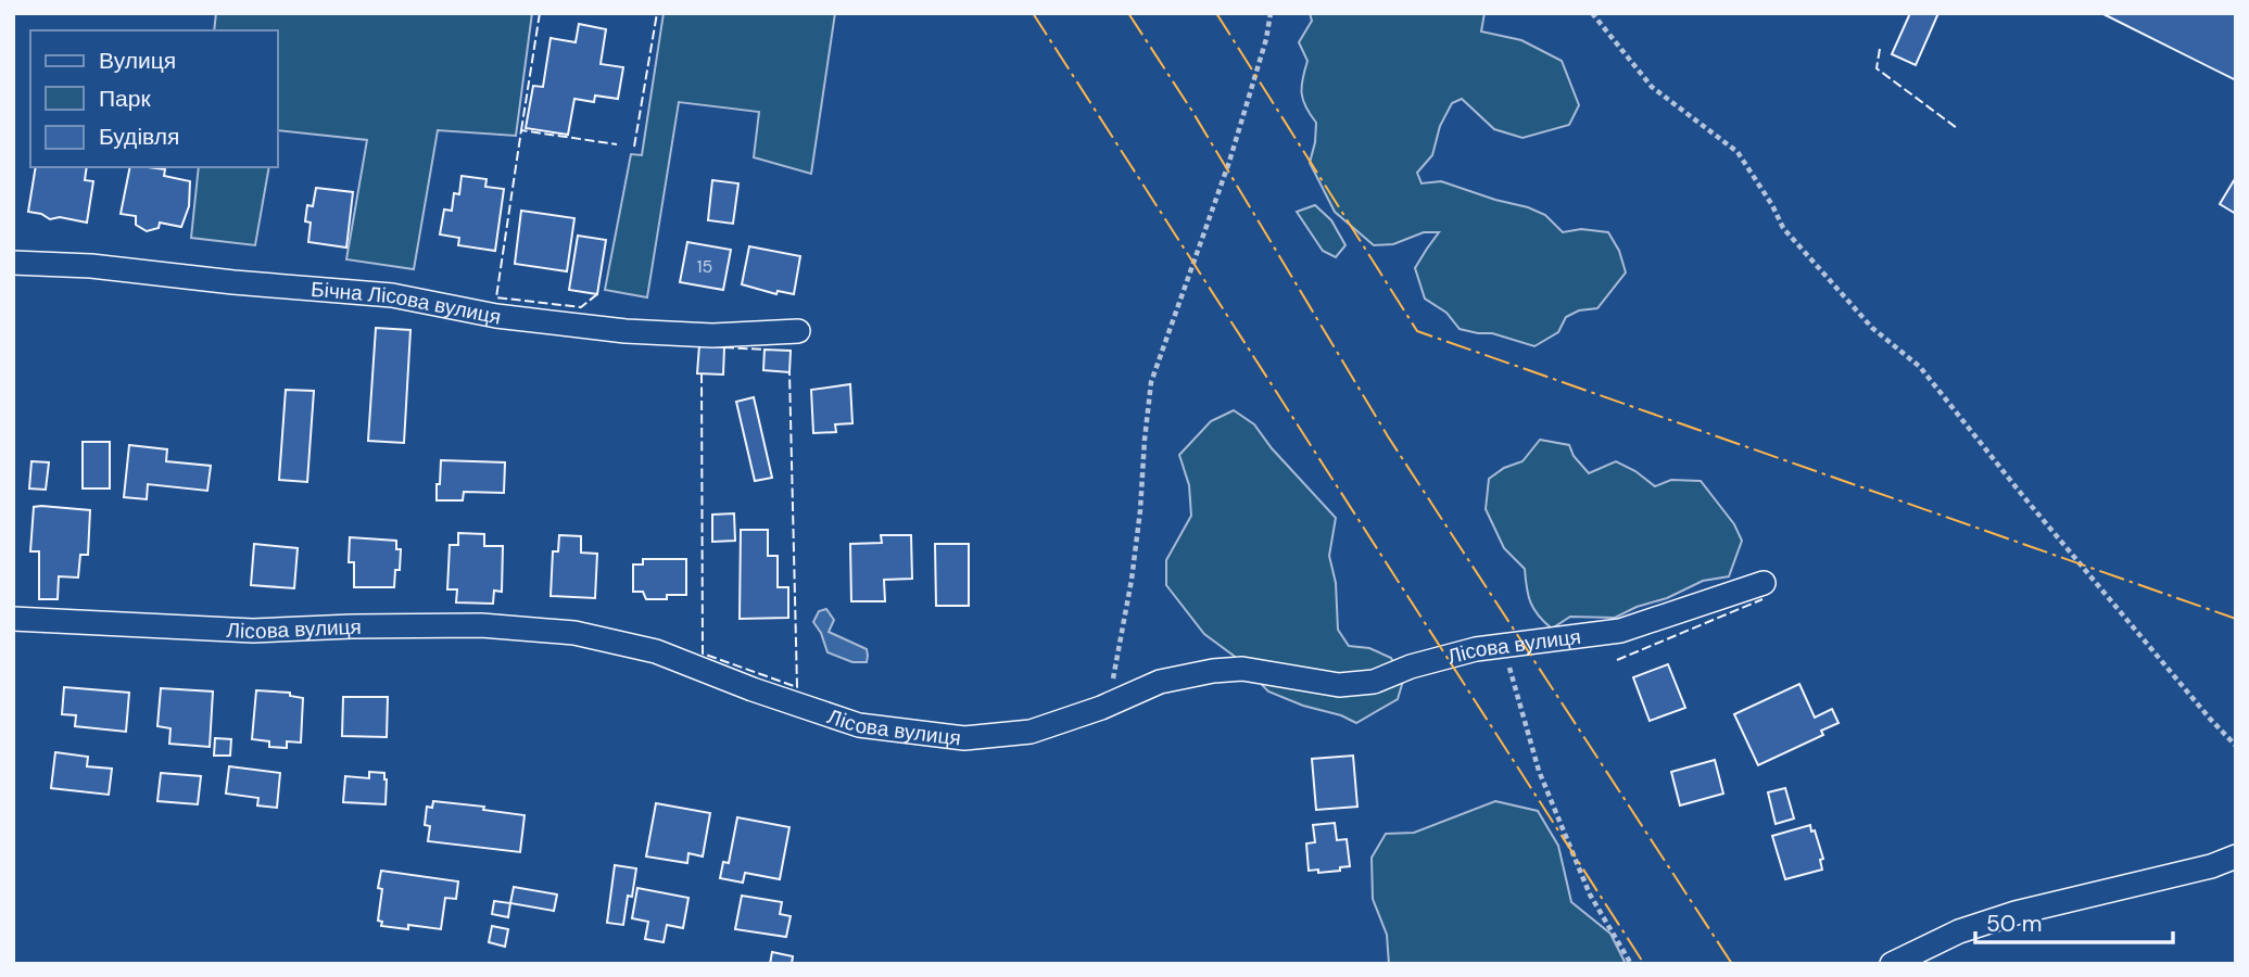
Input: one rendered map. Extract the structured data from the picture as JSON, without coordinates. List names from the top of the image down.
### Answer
{
  "streets": {
    "street": ["Бічна Лісова вулиця", "Лісова вулиця"]
  },
  "house_numbers": ["15"],
  "legend": ["Вулиця", "Парк", "Будівля"],
  "scale_bar": "50 m"
}
